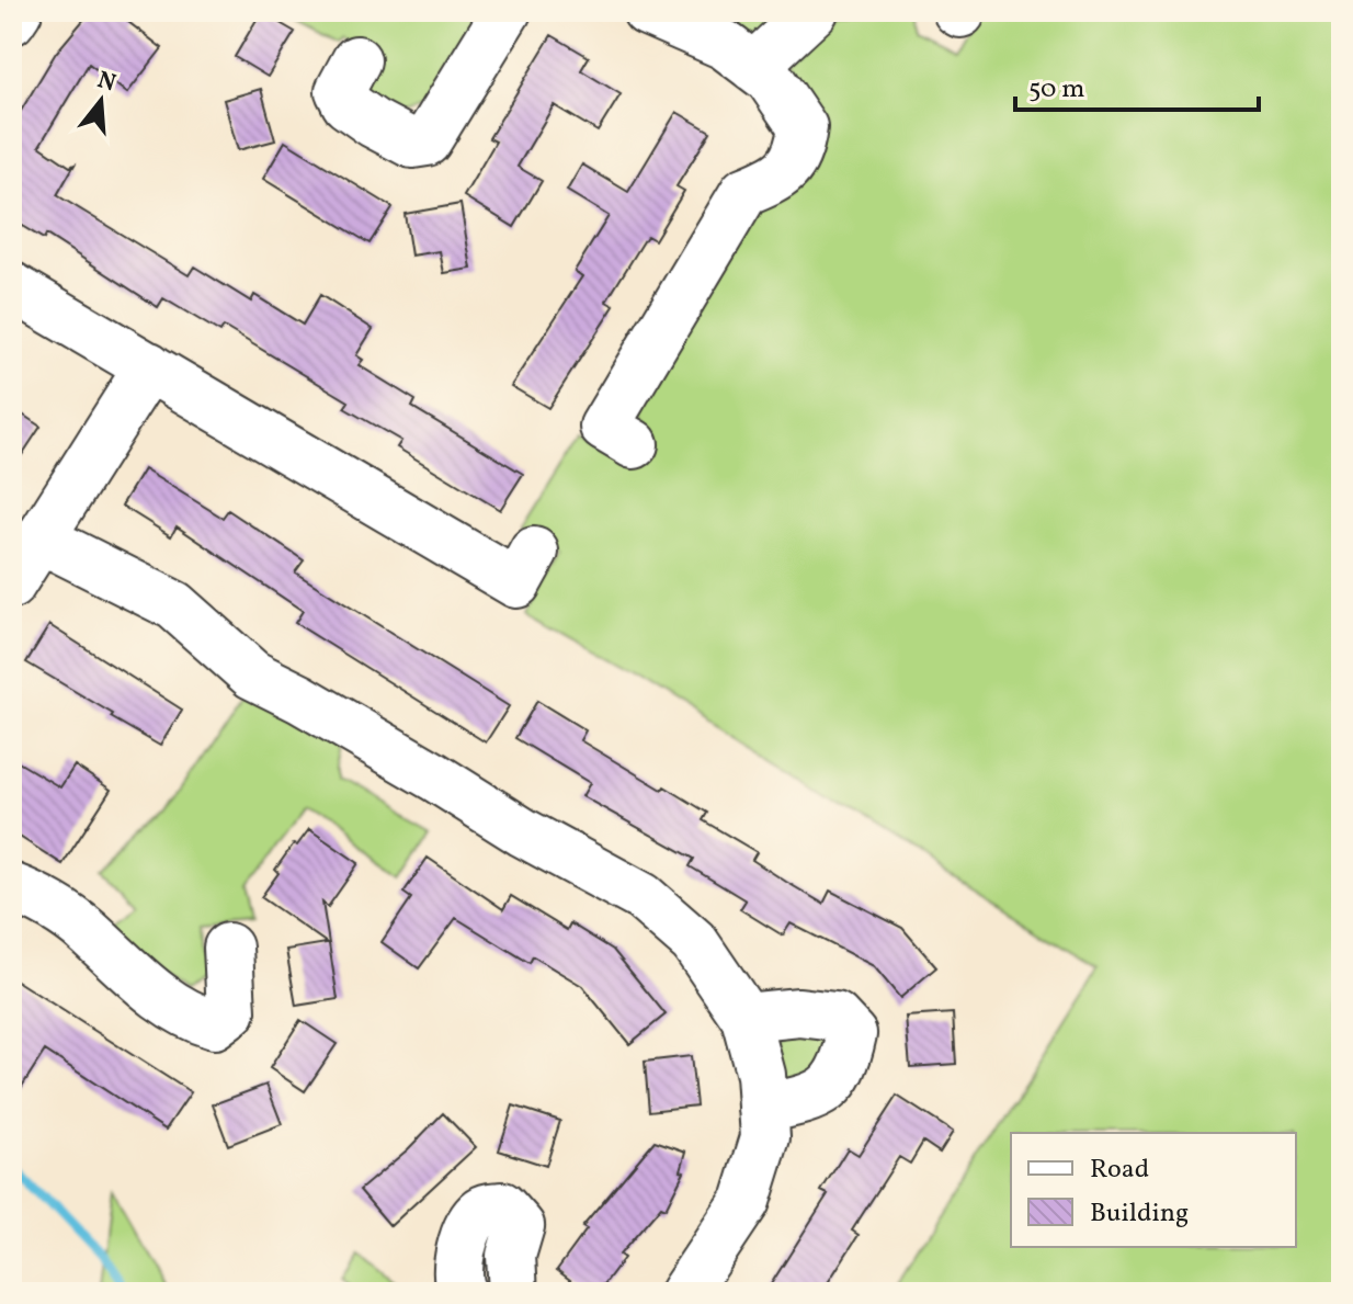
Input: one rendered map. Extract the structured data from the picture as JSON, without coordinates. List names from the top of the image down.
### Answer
{
  "legend": ["Road", "Building"],
  "scale_bar": "50 m",
  "north": "top"
}
